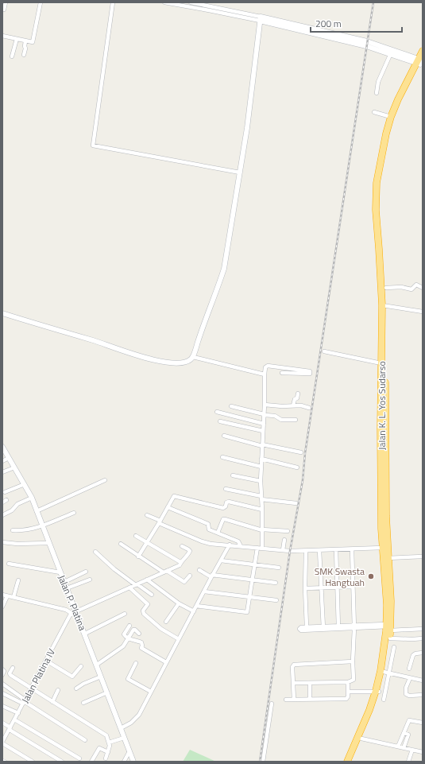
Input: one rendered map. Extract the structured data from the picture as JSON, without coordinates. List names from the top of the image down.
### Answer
{
  "streets": {
    "highway": ["Jalan K. L. Yos Sudarso"],
    "street": ["Jalan P. Platina", "Jalan Platina IV"]
  },
  "crossings": [
    ["Jalan P. Platina", "Jalan Platina IV"]
  ],
  "places": ["SMK Swasta Hangtuah"],
  "scale_bar": "200 m"
}
